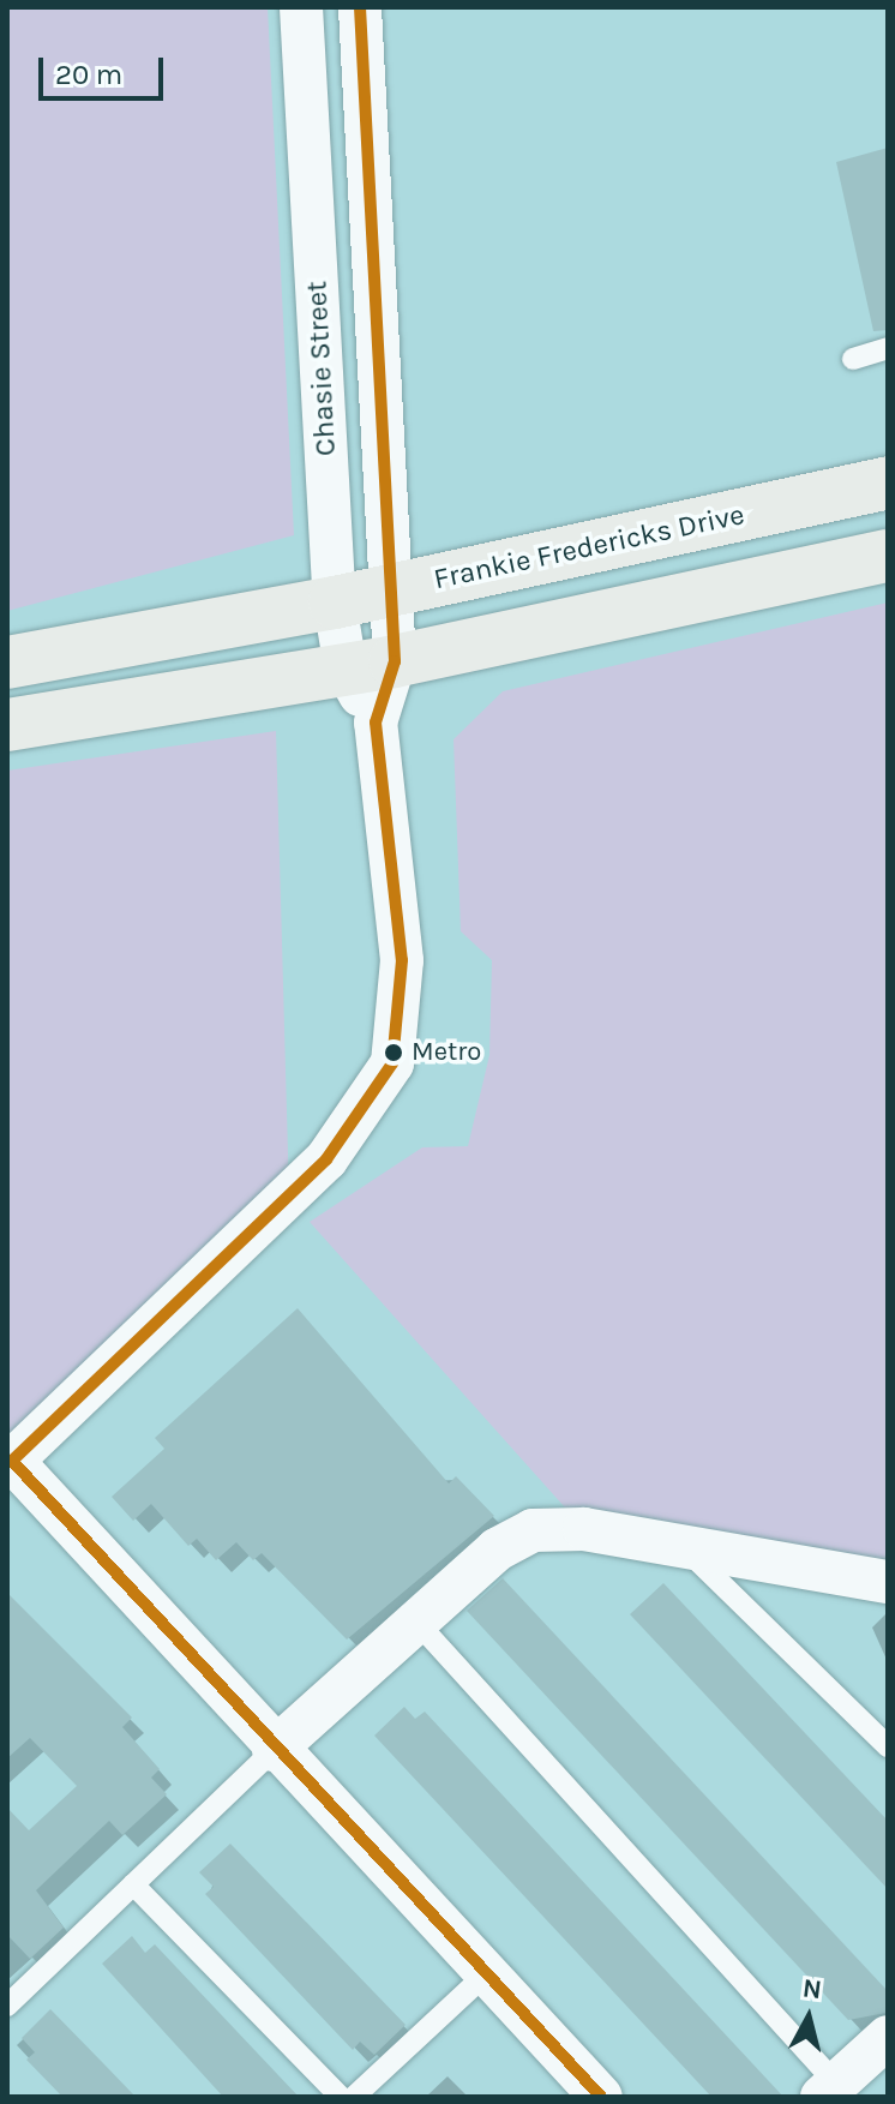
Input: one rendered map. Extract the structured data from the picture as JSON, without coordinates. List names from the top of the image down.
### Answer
{
  "streets": {
    "main road": ["Frankie Fredericks Drive"],
    "street": ["Chasie Street"]
  },
  "crossings": [
    ["Chasie Street", "Frankie Fredericks Drive"]
  ],
  "places": ["Metro"],
  "scale_bar": "20 m",
  "north": "top"
}
